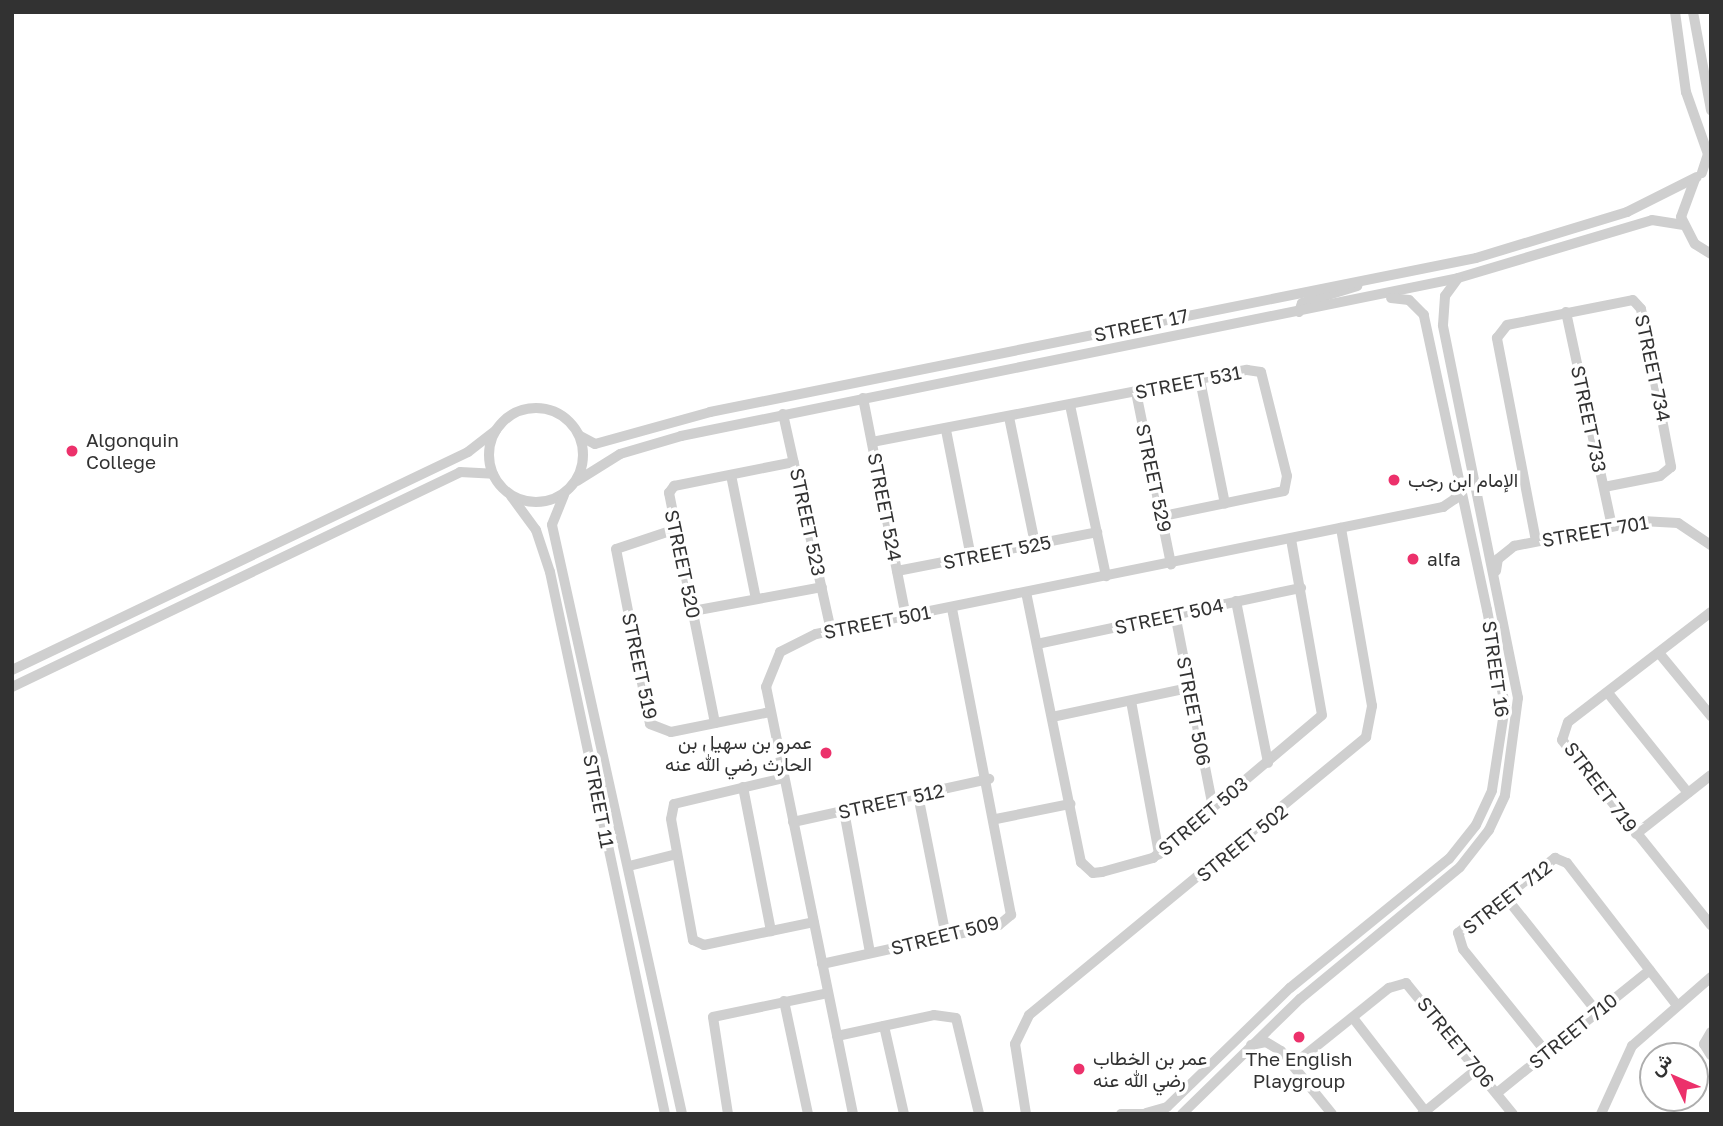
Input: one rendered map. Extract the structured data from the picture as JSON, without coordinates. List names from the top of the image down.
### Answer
{
  "streets": {
    "street": [
      "STREET 17",
      "STREET 734",
      "STREET 531",
      "STREET 733",
      "STREET 529",
      "STREET 524",
      "STREET 523",
      "STREET 701",
      "STREET 525",
      "STREET 520",
      "STREET 504",
      "STREET 501",
      "STREET 519",
      "STREET 16",
      "STREET 506",
      "STREET 719",
      "STREET 11",
      "STREET 512",
      "STREET 503",
      "STREET 502",
      "STREET 712",
      "STREET 509",
      "STREET 710",
      "STREET 706"
    ]
  },
  "crossings": [
    ["STREET 17", "STREET 524"],
    ["STREET 17", "STREET 523"],
    ["STREET 17", "STREET 16"],
    ["STREET 17", "STREET 11"],
    ["STREET 734", "STREET 733"],
    ["STREET 734", "STREET 701"],
    ["STREET 531", "STREET 529"],
    ["STREET 531", "STREET 524"],
    ["STREET 733", "STREET 701"],
    ["STREET 529", "STREET 501"],
    ["STREET 524", "STREET 525"],
    ["STREET 524", "STREET 501"],
    ["STREET 523", "STREET 520"],
    ["STREET 523", "STREET 501"],
    ["STREET 701", "STREET 16"],
    ["STREET 520", "STREET 519"],
    ["STREET 504", "STREET 506"],
    ["STREET 504", "STREET 503"],
    ["STREET 501", "STREET 519"],
    ["STREET 501", "STREET 512"],
    ["STREET 501", "STREET 503"],
    ["STREET 501", "STREET 502"],
    ["STREET 501", "STREET 509"],
    ["STREET 506", "STREET 503"],
    ["STREET 512", "STREET 509"],
    ["STREET 712", "STREET 710"],
    ["STREET 710", "STREET 706"]
  ],
  "places": [
    "Algonquin College",
    "الإمام ابن رجب",
    "alfa",
    "عمرو بن سهيل بن الحارث رضي الله عنه",
    "The English Playgroup",
    "عمر بن الخطاب رضي الله عنه"
  ],
  "north": "top left"
}
